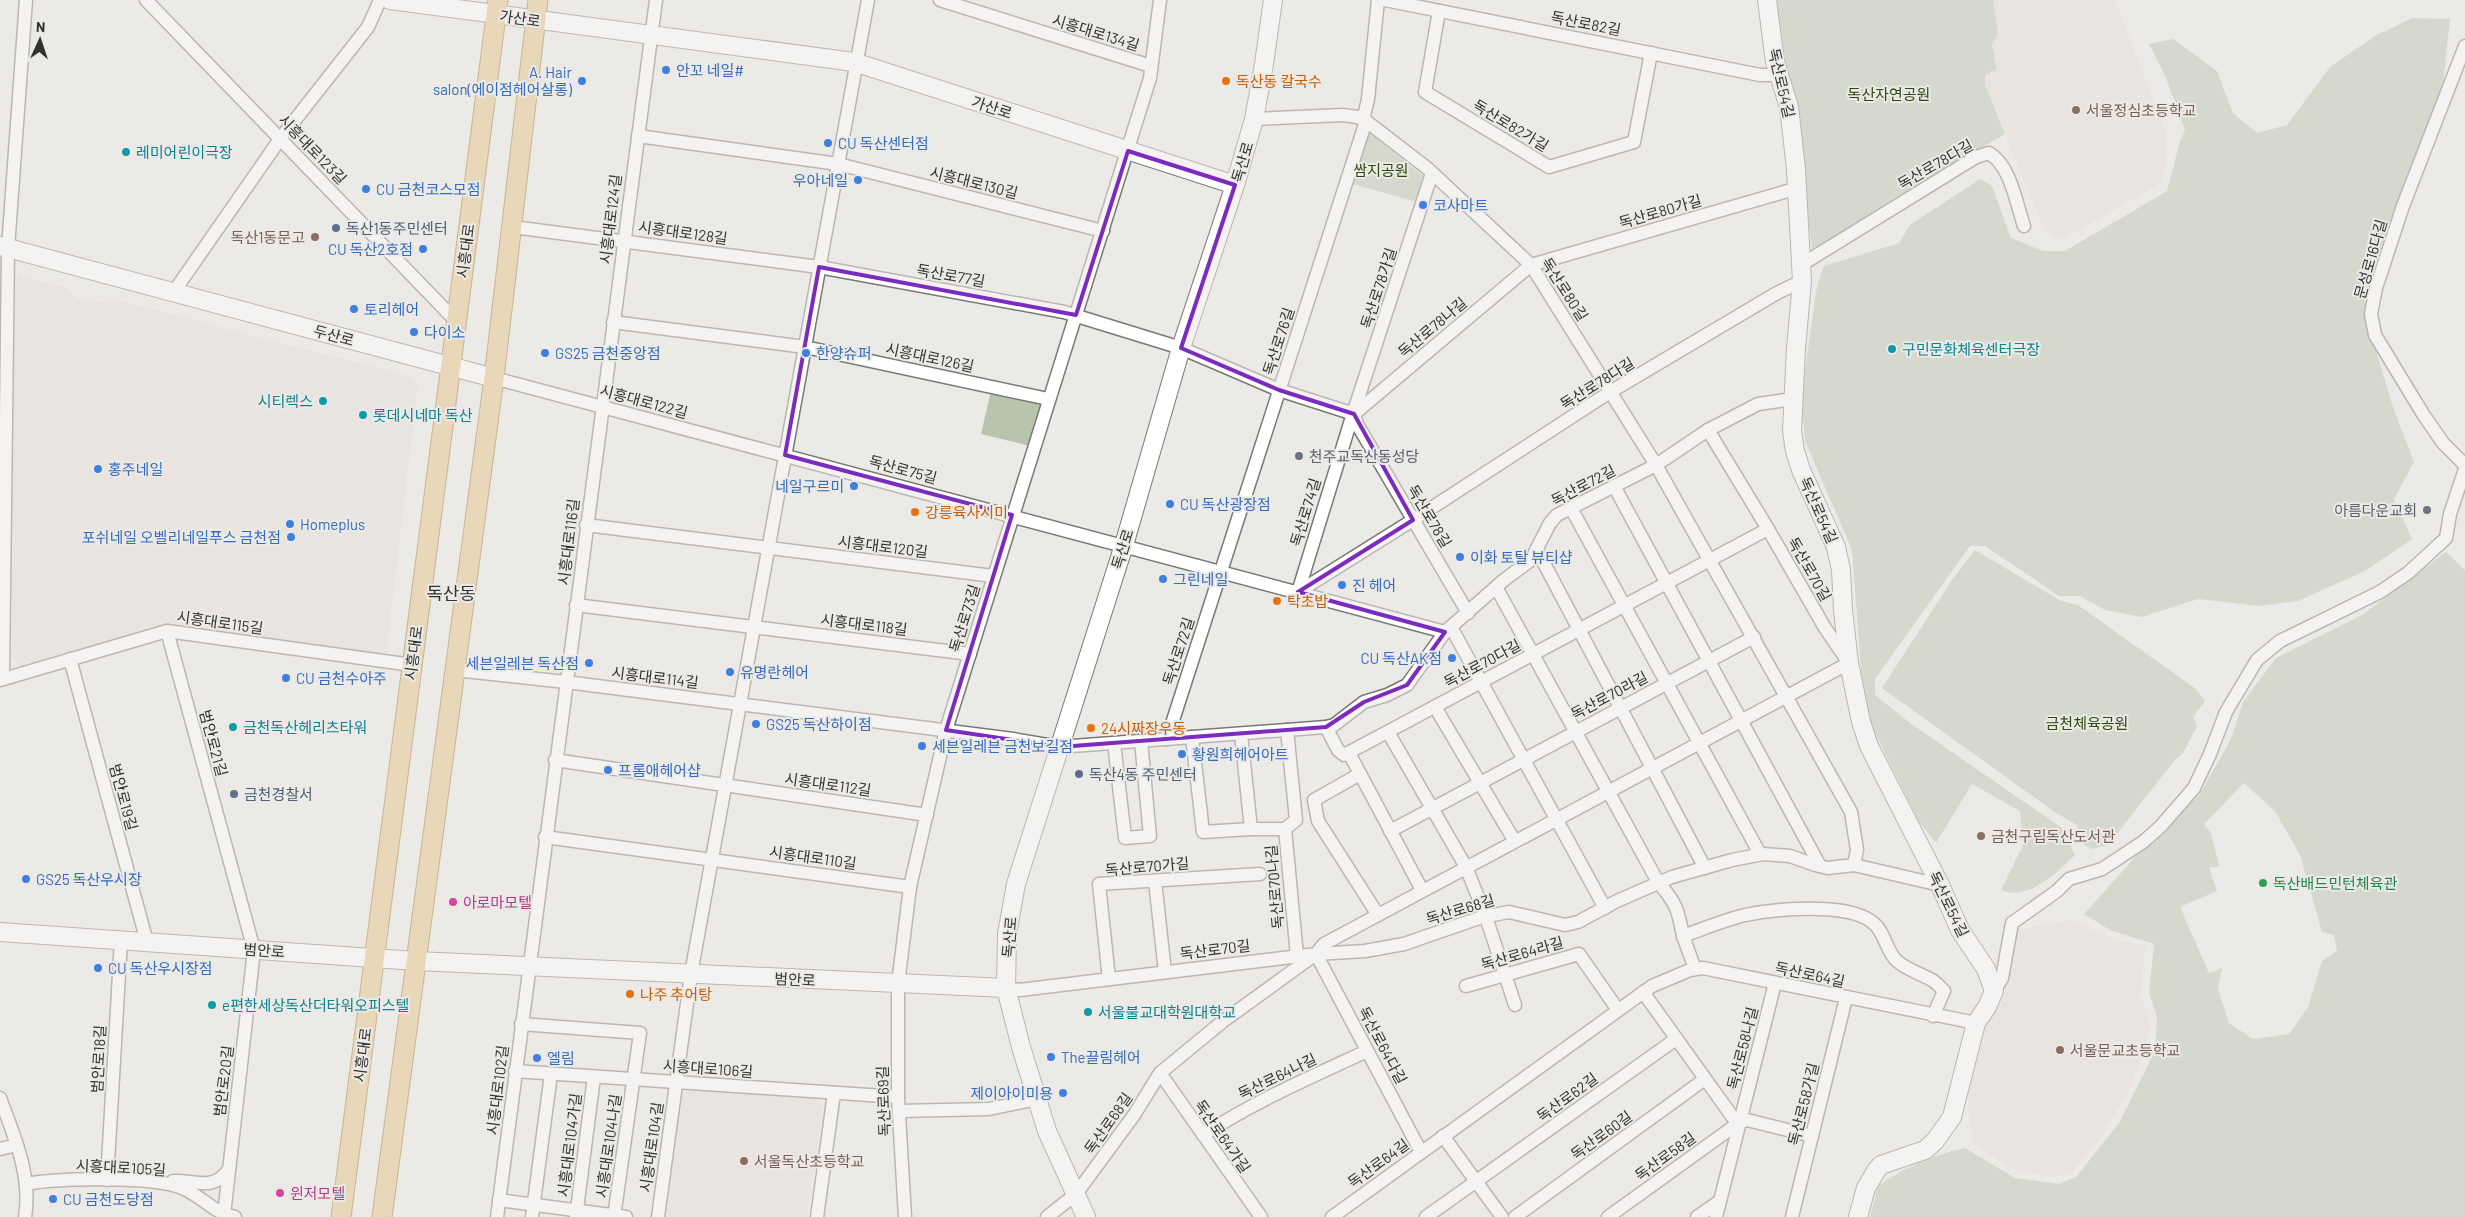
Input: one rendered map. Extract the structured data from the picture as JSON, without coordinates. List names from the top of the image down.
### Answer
{
  "streets": {
    "main road": [
      "가산로",
      "독산로54길",
      "독산로",
      "시흥대로",
      "두산로",
      "범안로"
    ],
    "street": [
      "독산로82길",
      "시흥대로134길",
      "독산로82가길",
      "시흥대로123길",
      "독산로78다길",
      "시흥대로130길",
      "독산로80가길",
      "시흥대로124길",
      "시흥대로128길",
      "문성로16다길",
      "독산로77길",
      "독산로78가길",
      "독산로80길",
      "독산로78나길",
      "독산로76길",
      "시흥대로126길",
      "시흥대로122길",
      "독산로75길",
      "독산로72길",
      "독산로74길",
      "독산로78길",
      "시흥대로116길",
      "시흥대로120길",
      "독산로70길",
      "독산로73길",
      "시흥대로115길",
      "시흥대로118길",
      "독산로70다길",
      "시흥대로114길",
      "독산로70라길",
      "범안로21길",
      "시흥대로112길",
      "범안로19길",
      "시흥대로110길",
      "독산로70가길",
      "독산로70나길",
      "독산로68길",
      "독산로64라길",
      "독산로64길",
      "독산로64다길",
      "독산로58나길",
      "범안로18길",
      "시흥대로106길",
      "독산로64나길",
      "범안로20길",
      "시흥대로102길",
      "독산로62길",
      "독산로69길",
      "독산로58가길",
      "독산로60길",
      "독산로64가길",
      "시흥대로104가길",
      "시흥대로104나길",
      "시흥대로104길",
      "독산로58길",
      "시흥대로105길"
    ]
  },
  "crossings": [
    ["가산로", "독산로"],
    ["가산로", "시흥대로124길"],
    ["가산로", "시흥대로"],
    ["독산로82길", "독산로54길"],
    ["독산로82길", "독산로82가길"],
    ["독산로54길", "독산로78다길"],
    ["독산로54길", "독산로80가길"],
    ["독산로54길", "문성로16다길"],
    ["독산로54길", "독산로72길"],
    ["독산로54길", "독산로70길"],
    ["독산로54길", "독산로68길"],
    ["시흥대로123길", "시흥대로"],
    ["독산로", "독산로77길"],
    ["독산로", "독산로80길"],
    ["독산로", "독산로75길"],
    ["독산로", "독산로72길"],
    ["독산로", "독산로70길"],
    ["독산로", "독산로68길"],
    ["독산로", "범안로"],
    ["독산로78다길", "독산로80길"],
    ["독산로78다길", "독산로78길"],
    ["시흥대로130길", "시흥대로124길"],
    ["독산로80가길", "독산로80길"],
    ["독산로80가길", "독산로78나길"],
    ["시흥대로124길", "시흥대로128길"],
    ["시흥대로124길", "시흥대로126길"],
    ["시흥대로124길", "시흥대로122길"],
    ["시흥대로124길", "시흥대로116길"],
    ["시흥대로128길", "독산로77길"],
    ["시흥대로", "두산로"],
    ["시흥대로", "시흥대로115길"],
    ["시흥대로", "범안로"],
    ["독산로78가길", "독산로80길"],
    ["독산로78가길", "독산로78나길"],
    ["독산로78가길", "독산로74길"],
    ["독산로78가길", "독산로78길"],
    ["독산로80길", "독산로78나길"],
    ["독산로80길", "독산로76길"],
    ["독산로80길", "독산로72길"],
    ["독산로78나길", "독산로74길"],
    ["독산로78나길", "독산로78길"],
    ["두산로", "시흥대로122길"],
    ["독산로76길", "독산로72길"],
    ["시흥대로122길", "독산로75길"],
    ["시흥대로122길", "시흥대로116길"],
    ["독산로75길", "독산로73길"],
    ["독산로72길", "독산로78길"],
    ["독산로72길", "독산로70길"],
    ["독산로72길", "독산로70나길"],
    ["독산로74길", "독산로78길"],
    ["시흥대로116길", "시흥대로120길"],
    ["시흥대로116길", "시흥대로118길"],
    ["시흥대로116길", "시흥대로114길"],
    ["시흥대로120길", "독산로73길"],
    ["독산로70길", "독산로70다길"],
    ["독산로70길", "독산로70가길"],
    ["독산로70길", "독산로70나길"],
    ["독산로70길", "독산로68길"],
    ["독산로70길", "범안로"],
    ["독산로70길", "독산로64다길"],
    ["독산로73길", "시흥대로118길"],
    ["독산로73길", "시흥대로112길"],
    ["독산로73길", "시흥대로110길"],
    ["시흥대로115길", "범안로21길"],
    ["시흥대로115길", "범안로19길"],
    ["범안로21길", "범안로"],
    ["범안로21길", "범안로20길"],
    ["범안로19길", "범안로"],
    ["독산로68길", "독산로64다길"],
    ["독산로68길", "독산로64가길"],
    ["범안로", "범안로18길"],
    ["범안로", "범안로20길"],
    ["범안로", "시흥대로102길"],
    ["범안로", "독산로69길"],
    ["독산로64라길", "독산로64길"],
    ["독산로64길", "독산로64다길"],
    ["독산로64길", "독산로58나길"],
    ["독산로64길", "독산로58가길"],
    ["독산로64다길", "독산로64나길"],
    ["독산로58나길", "독산로58길"],
    ["범안로18길", "시흥대로105길"],
    ["시흥대로106길", "시흥대로102길"],
    ["시흥대로106길", "독산로69길"],
    ["시흥대로106길", "시흥대로104가길"],
    ["시흥대로106길", "시흥대로104나길"],
    ["시흥대로106길", "시흥대로104길"],
    ["독산로64나길", "독산로64가길"],
    ["범안로20길", "시흥대로105길"],
    ["시흥대로102길", "시흥대로104나길"]
  ],
  "districts": ["독산동"],
  "parks": ["독산자연공원", "쌈지공원", "금천체육공원"],
  "places": [
    "안꼬 네일#",
    "A. Hair salon(에이점헤어살롱)",
    "독산동 칼국수",
    "서울정심초등학교",
    "CU 독산센터점",
    "레미어린이극장",
    "우아네일",
    "CU 금천코스모점",
    "코사마트",
    "독산1동주민센터",
    "독산1동문고",
    "CU 독산2호점",
    "토리헤어",
    "다이소",
    "구민문화체육센터극장",
    "GS25 금천중앙점",
    "한양슈퍼",
    "시티렉스",
    "롯데시네마 독산",
    "천주교독산동성당",
    "홍주네일",
    "네일구르미",
    "CU 독산광장점",
    "아름다운교회",
    "강릉육사시미",
    "Homeplus",
    "포쉬네일 오벨리네일푸스 금천점",
    "이화 토탈 뷰티샵",
    "그린네일",
    "진 헤어",
    "탁초밥",
    "CU 독산AK점",
    "세븐일레븐 독산점",
    "유명란헤어",
    "CU 금천수아주",
    "GS25 독산하이점",
    "금천독산헤리츠타워",
    "24시짜장우동",
    "세븐일레븐 금천보길점",
    "황원희헤어아트",
    "프롬애헤어샵",
    "독산4동 주민센터",
    "금천경찰서",
    "금천구립독산도서관",
    "GS25 독산우시장",
    "독산배드민턴체육관",
    "아로마모텔",
    "CU 독산우시장점",
    "나주 추어탕",
    "e편한세상독산더타워오피스텔",
    "서울불교대학원대학교",
    "서울문교초등학교",
    "The끌림헤어",
    "엘림",
    "제이아이미용",
    "서울독산초등학교",
    "윈저모텔",
    "CU 금천도당점"
  ],
  "north": "top"
}
